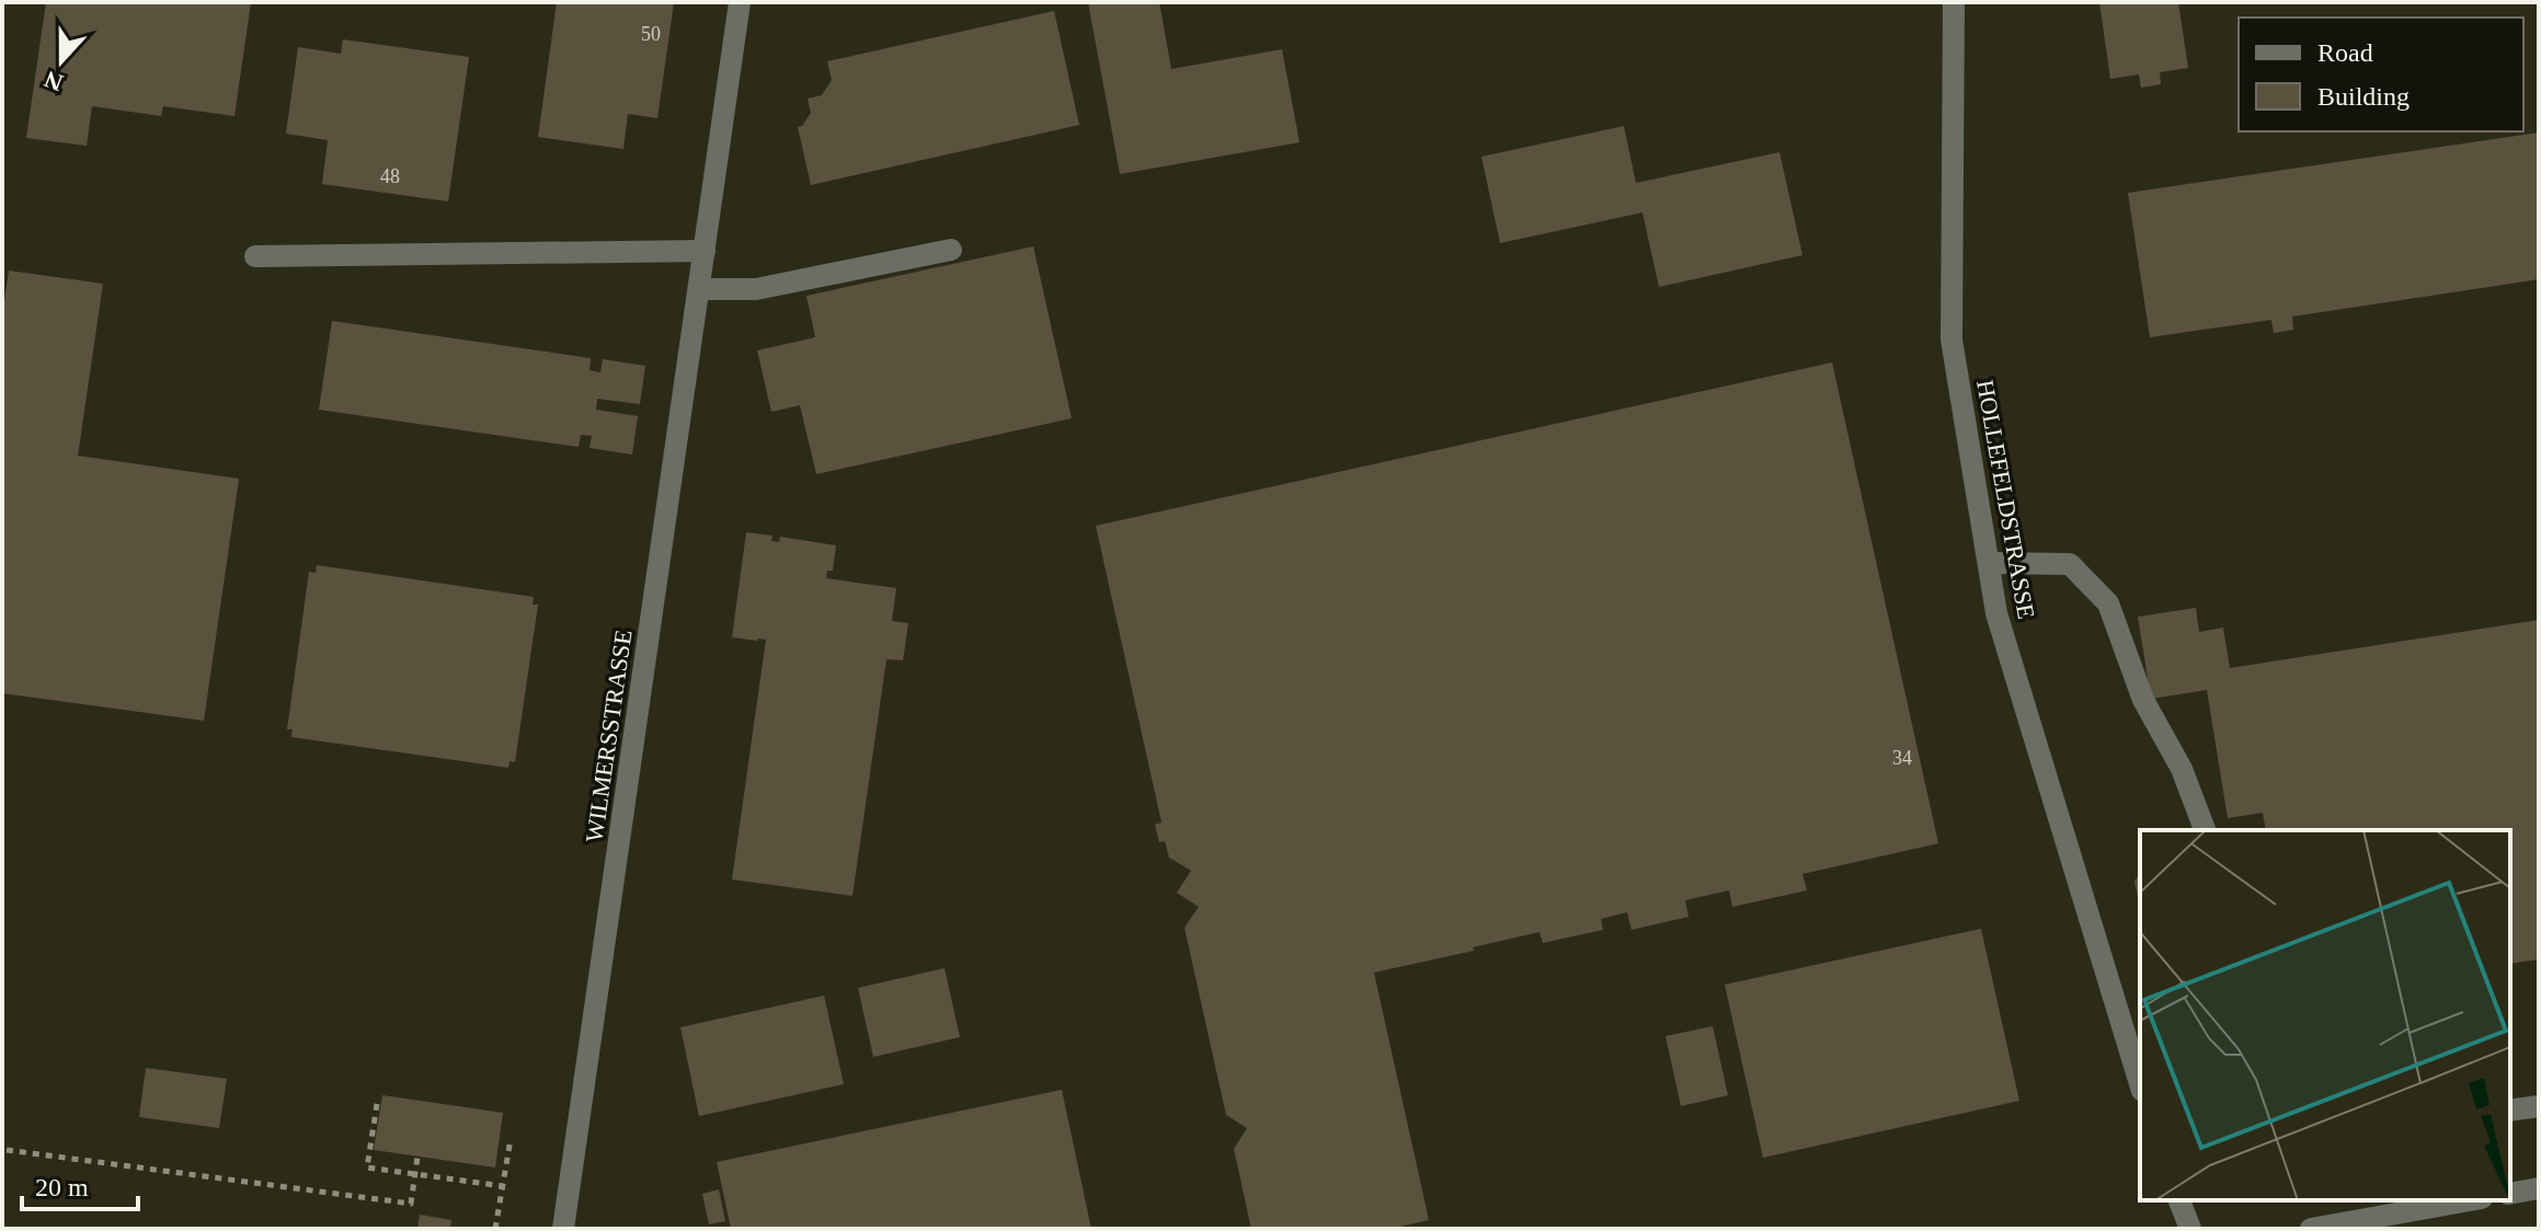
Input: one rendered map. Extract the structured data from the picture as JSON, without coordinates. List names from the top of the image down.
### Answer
{
  "streets": {
    "street": ["HOLLEFELDSTRASSE", "WILMERSSTRASSE"]
  },
  "house_numbers": ["50", "48", "34"],
  "legend": ["Road", "Building"],
  "scale_bar": "20 m",
  "north": "bottom"
}
